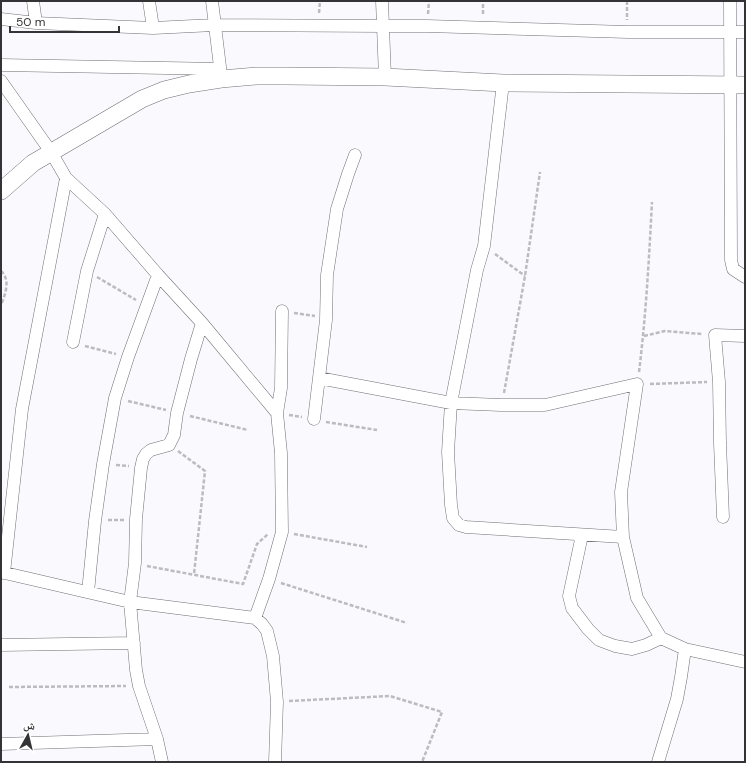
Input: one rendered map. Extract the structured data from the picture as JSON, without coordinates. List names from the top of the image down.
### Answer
{
  "scale_bar": "50 m",
  "north": "top"
}
